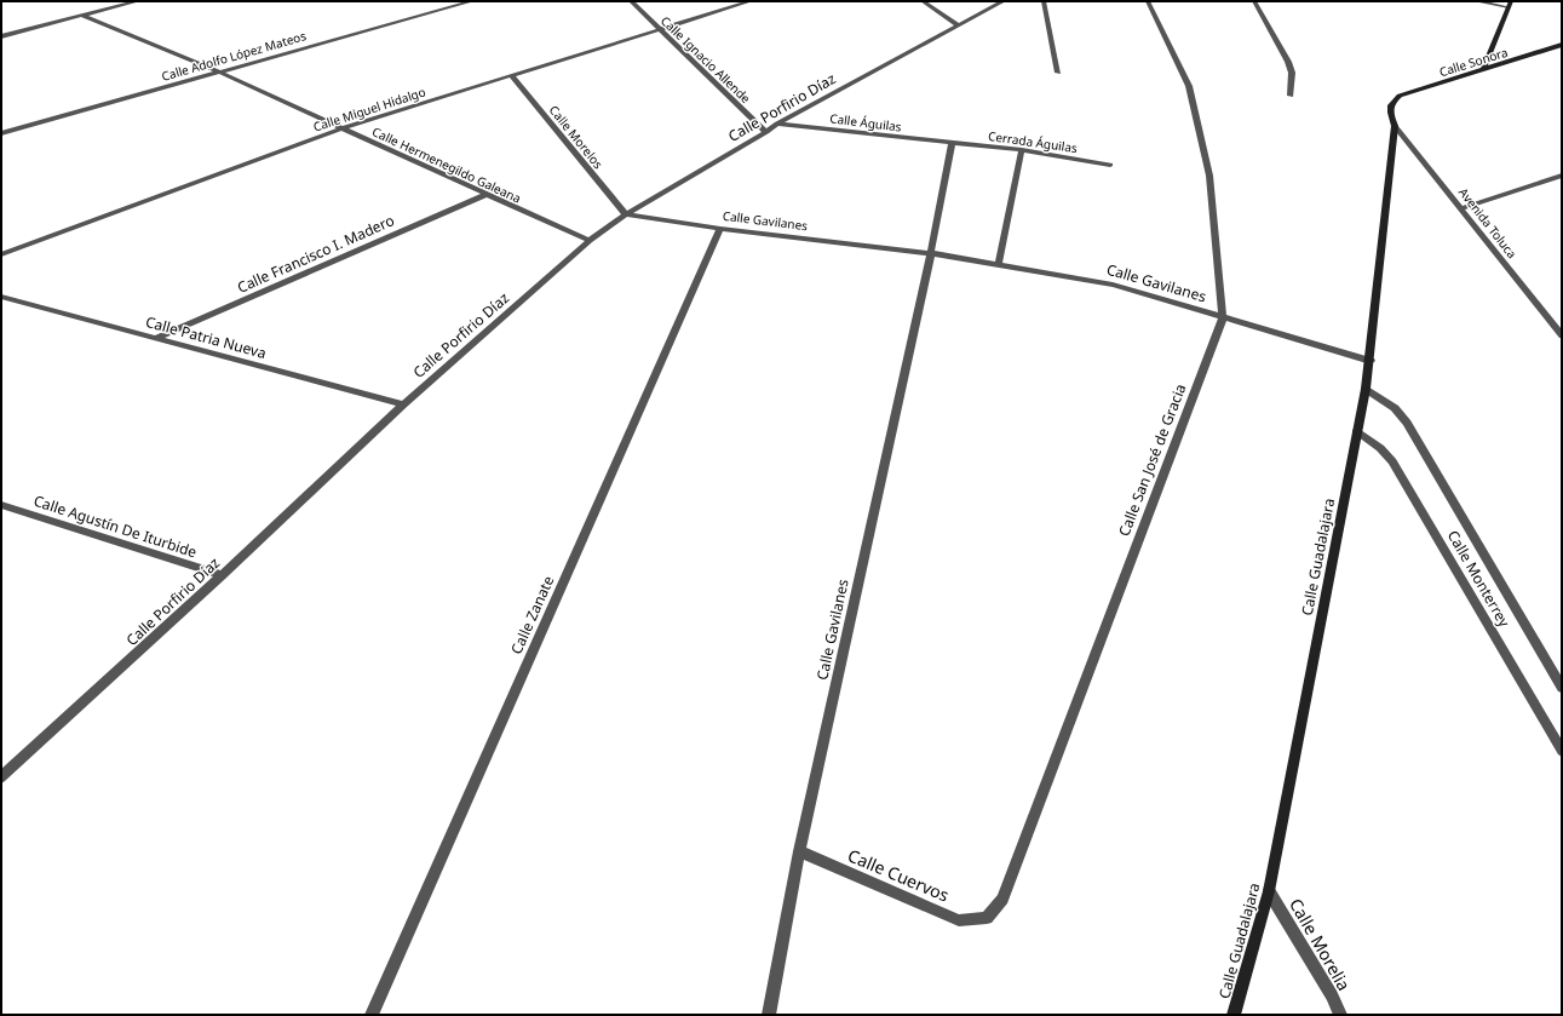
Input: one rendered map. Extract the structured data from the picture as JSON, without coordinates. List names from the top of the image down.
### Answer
{
  "streets": {
    "street": [
      "Calle Adolfo López Mateos",
      "Calle Ignacio Allende",
      "Calle Sonora",
      "Calle Porfirio Díaz",
      "Calle Miguel Hidalgo",
      "Calle Águilas",
      "Calle Morelos",
      "Cerrada Águilas",
      "Calle Hermenegildo Galeana",
      "Calle Gavilanes",
      "Avenida Toluca",
      "Calle Francisco I. Madero",
      "Calle Patria Nueva",
      "Calle San José de Gracia",
      "Calle Agustín De Iturbide",
      "Calle Guadalajara",
      "Calle Monterrey",
      "Calle Zanate",
      "Calle Cuervos",
      "Calle Morelia"
    ]
  },
  "crossings": [
    ["Calle Adolfo López Mateos", "Calle Hermenegildo Galeana"],
    ["Calle Ignacio Allende", "Calle Porfirio Díaz"],
    ["Calle Ignacio Allende", "Calle Miguel Hidalgo"],
    ["Calle Sonora", "Calle Guadalajara"],
    ["Calle Porfirio Díaz", "Calle Águilas"],
    ["Calle Porfirio Díaz", "Calle Morelos"],
    ["Calle Porfirio Díaz", "Calle Hermenegildo Galeana"],
    ["Calle Porfirio Díaz", "Calle Gavilanes"],
    ["Calle Porfirio Díaz", "Calle Patria Nueva"],
    ["Calle Porfirio Díaz", "Calle Agustín De Iturbide"],
    ["Calle Miguel Hidalgo", "Calle Morelos"],
    ["Calle Miguel Hidalgo", "Calle Hermenegildo Galeana"],
    ["Calle Águilas", "Cerrada Águilas"],
    ["Calle Águilas", "Calle Gavilanes"],
    ["Calle Morelos", "Calle Gavilanes"],
    ["Cerrada Águilas", "Calle Gavilanes"],
    ["Calle Hermenegildo Galeana", "Calle Francisco I. Madero"],
    ["Calle Gavilanes", "Calle San José de Gracia"],
    ["Calle Gavilanes", "Calle Guadalajara"],
    ["Calle Gavilanes", "Calle Zanate"],
    ["Calle Gavilanes", "Calle Cuervos"],
    ["Avenida Toluca", "Calle Guadalajara"],
    ["Calle Francisco I. Madero", "Calle Patria Nueva"],
    ["Calle San José de Gracia", "Calle Cuervos"],
    ["Calle Guadalajara", "Calle Monterrey"],
    ["Calle Guadalajara", "Calle Morelia"]
  ]
}
